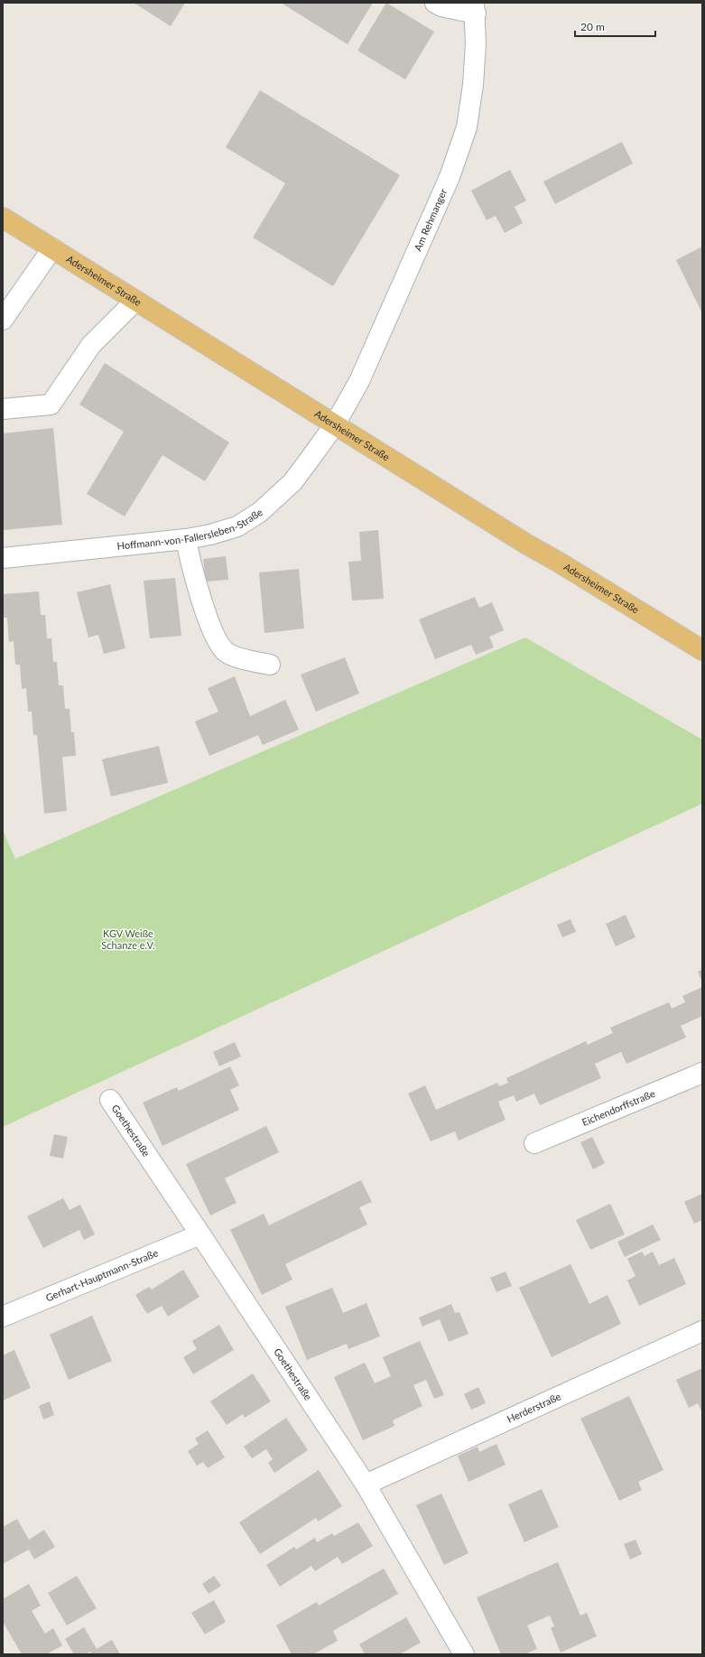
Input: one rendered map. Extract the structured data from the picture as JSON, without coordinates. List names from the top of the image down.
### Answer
{
  "streets": {
    "main road": ["Adersheimer Straße"],
    "street": [
      "Am Rehmanger",
      "Hoffmann-von-Fallersleben-Straße",
      "Eichendorffstraße",
      "Goethestraße",
      "Gerhart-Hauptmann-Straße",
      "Herderstraße"
    ]
  },
  "crossings": [
    ["Am Rehmanger", "Adersheimer Straße"],
    ["Am Rehmanger", "Hoffmann-von-Fallersleben-Straße"],
    ["Adersheimer Straße", "Hoffmann-von-Fallersleben-Straße"],
    ["Goethestraße", "Gerhart-Hauptmann-Straße"],
    ["Goethestraße", "Herderstraße"]
  ],
  "parks": ["KGV Weiße Schanze e.V."],
  "scale_bar": "20 m"
}
